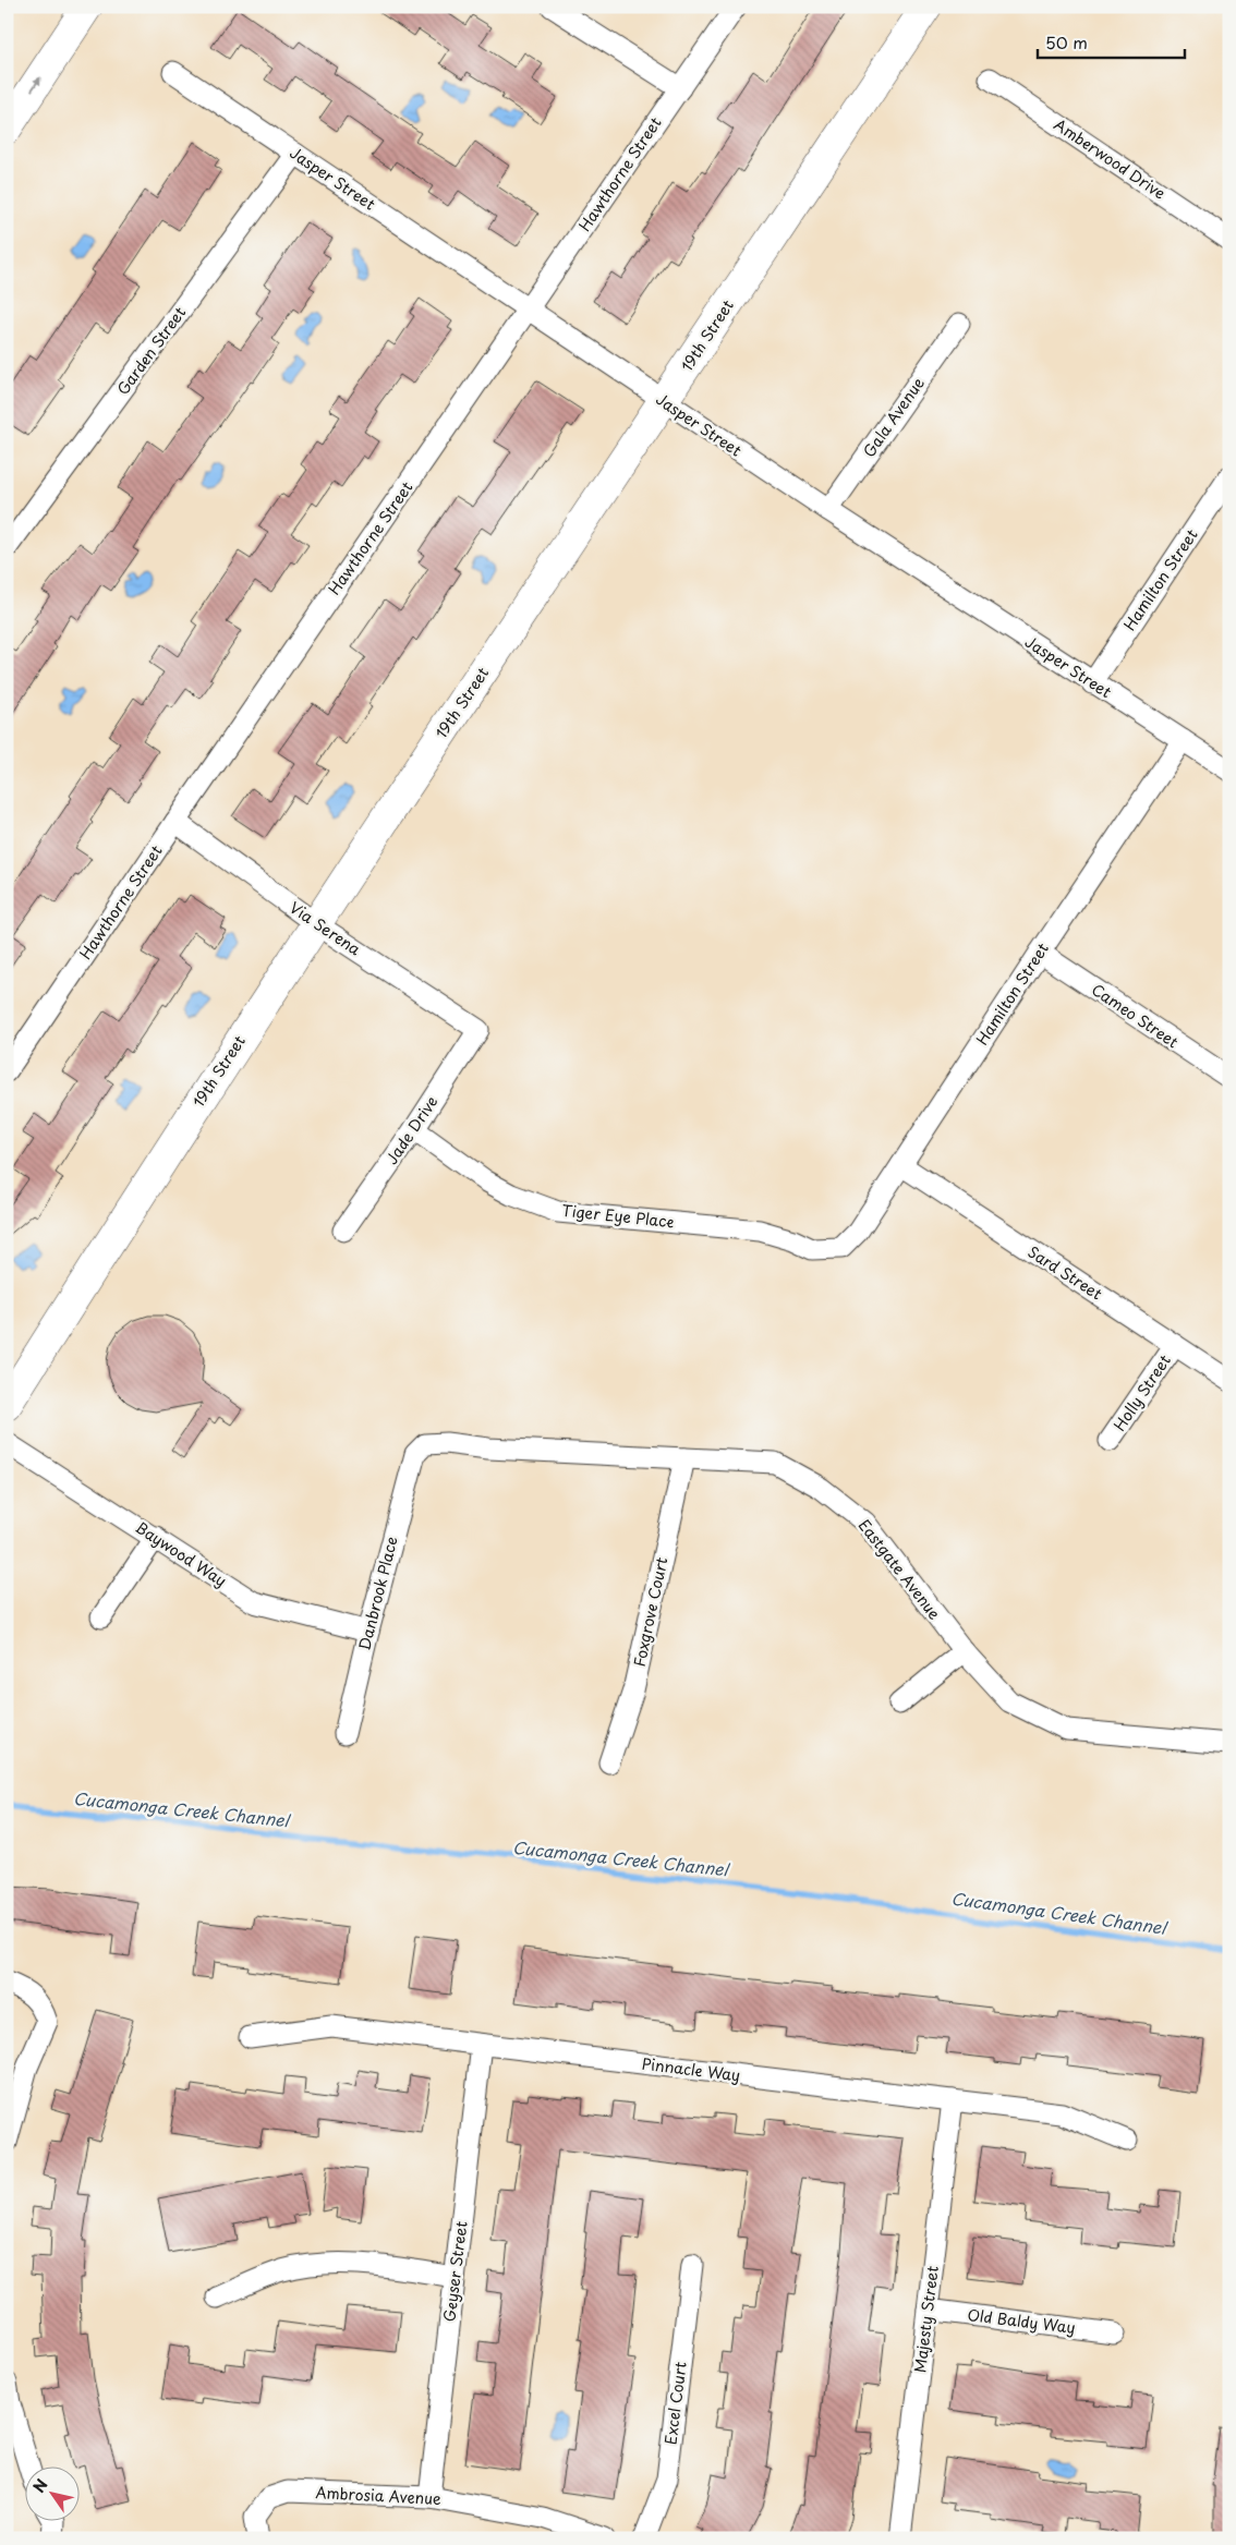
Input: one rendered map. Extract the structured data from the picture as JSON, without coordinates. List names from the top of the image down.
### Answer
{
  "streets": {
    "main road": ["19th Street"],
    "street": [
      "Amberwood Drive",
      "Hawthorne Street",
      "Jasper Street",
      "Garden Street",
      "Gala Avenue",
      "Hamilton Street",
      "Via Serena",
      "Cameo Street",
      "Jade Drive",
      "Tiger Eye Place",
      "Sard Street",
      "Holly Street",
      "Baywood Way",
      "Eastgate Avenue",
      "Danbrook Place",
      "Foxgrove Court",
      "Pinnacle Way",
      "Geyser Street",
      "Majesty Street",
      "Old Baldy Way",
      "Excel Court",
      "Ambrosia Avenue"
    ]
  },
  "crossings": [
    ["Hawthorne Street", "Jasper Street"],
    ["Hawthorne Street", "Via Serena"],
    ["Jasper Street", "19th Street"],
    ["Jasper Street", "Garden Street"],
    ["Jasper Street", "Gala Avenue"],
    ["Jasper Street", "Hamilton Street"],
    ["19th Street", "Via Serena"],
    ["Hamilton Street", "Cameo Street"],
    ["Hamilton Street", "Tiger Eye Place"],
    ["Hamilton Street", "Sard Street"],
    ["Via Serena", "Jade Drive"],
    ["Jade Drive", "Tiger Eye Place"],
    ["Sard Street", "Holly Street"],
    ["Baywood Way", "Danbrook Place"],
    ["Eastgate Avenue", "Danbrook Place"],
    ["Eastgate Avenue", "Foxgrove Court"],
    ["Pinnacle Way", "Geyser Street"],
    ["Pinnacle Way", "Majesty Street"],
    ["Geyser Street", "Ambrosia Avenue"],
    ["Majesty Street", "Old Baldy Way"]
  ],
  "water": ["Cucamonga Creek Channel"],
  "scale_bar": "50 m",
  "north": "top left"
}
